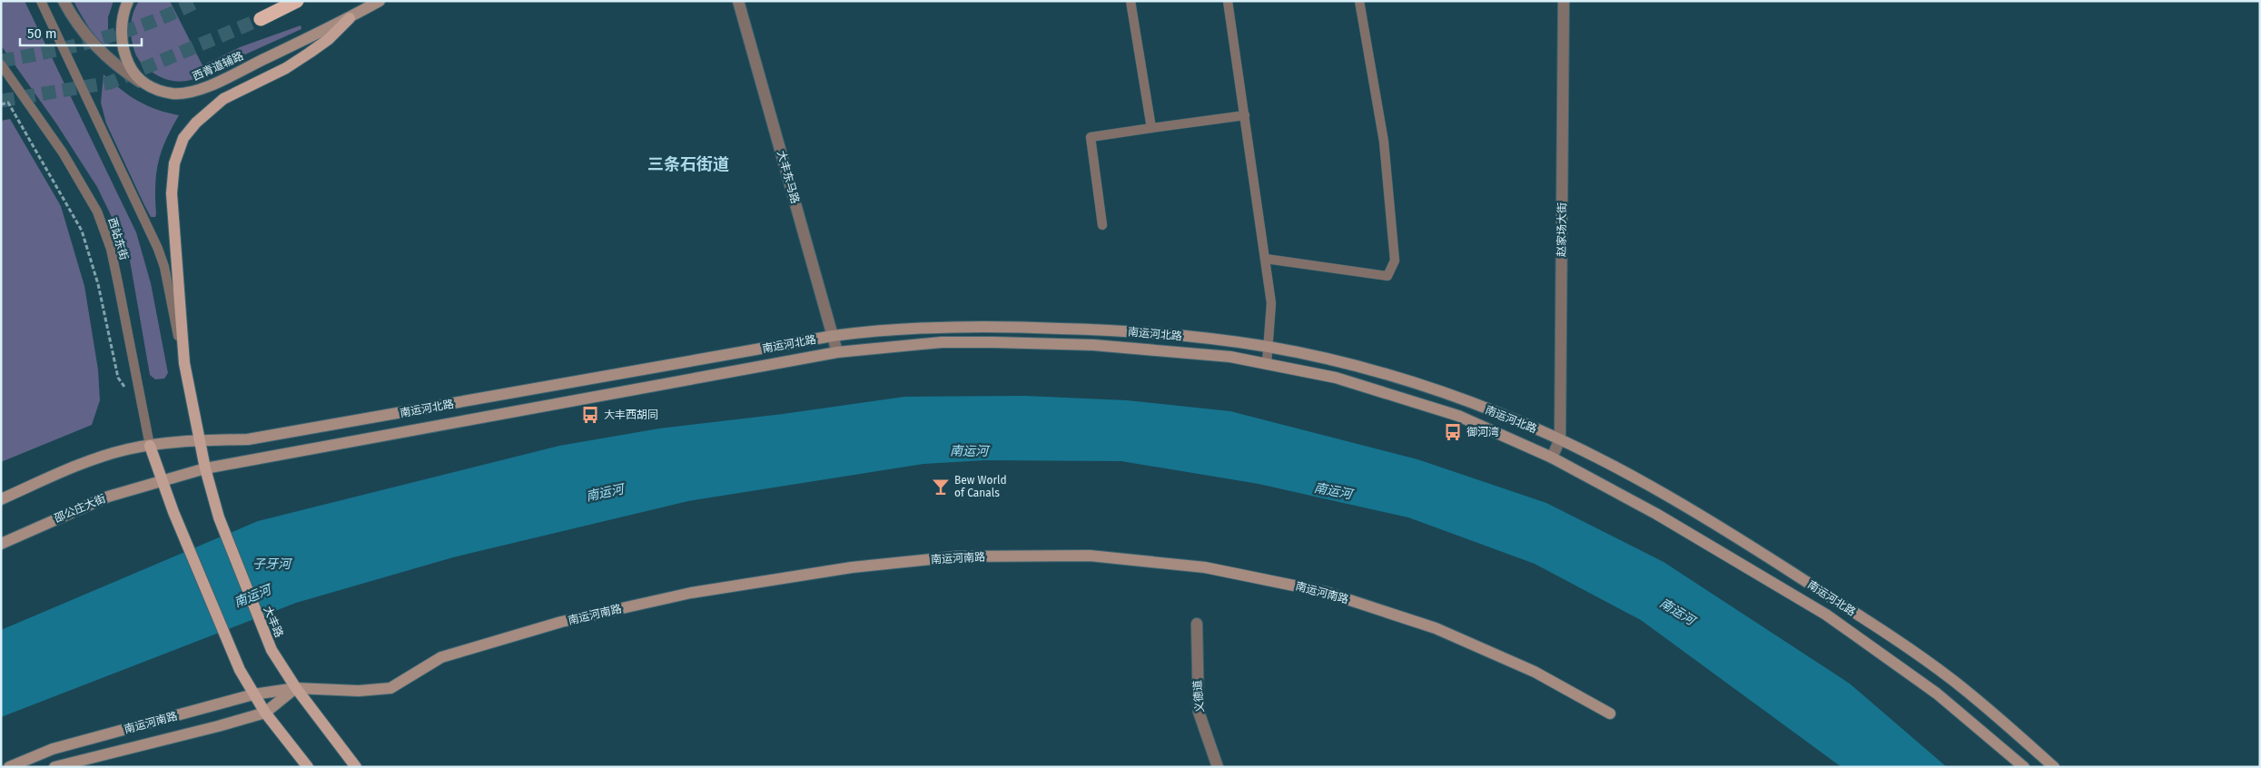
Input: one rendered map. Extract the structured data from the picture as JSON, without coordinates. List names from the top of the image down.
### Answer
{
  "streets": {
    "main road": ["大丰路"],
    "street": [
      "西青道辅路",
      "大丰东马路",
      "赵家场大街",
      "南运河北路",
      "邵公庄大街",
      "南运河南路",
      "义德道"
    ],
    "lane": ["西站东街"]
  },
  "crossings": [
    ["大丰东马路", "南运河北路"],
    ["赵家场大街", "南运河北路"],
    ["西站东街", "南运河北路"],
    ["南运河北路", "邵公庄大街"],
    ["南运河北路", "大丰路"],
    ["南运河南路", "大丰路"]
  ],
  "districts": ["三条石街道"],
  "water": ["南运河", "子牙河"],
  "places": {
    "bus stop": ["大丰西胡同", "御河湾"],
    "bar": ["Bew World of Canals"]
  },
  "scale_bar": "50 m"
}
